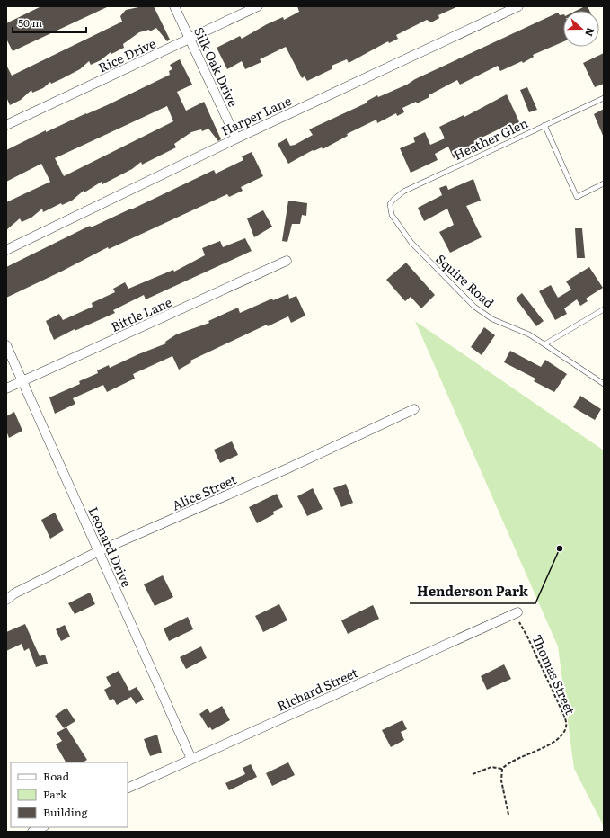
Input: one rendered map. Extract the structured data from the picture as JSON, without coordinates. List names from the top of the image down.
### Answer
{
  "streets": {
    "street": [
      "Rice Drive",
      "Silk Oak Drive",
      "Harper Lane",
      "Bittle Lane",
      "Alice Street",
      "Leonard Drive",
      "Richard Street"
    ],
    "lane": ["Heather Glen", "Squire Road"],
    "path": ["Thomas Street"]
  },
  "crossings": [
    ["Rice Drive", "Silk Oak Drive"],
    ["Silk Oak Drive", "Harper Lane"],
    ["Heather Glen", "Squire Road"],
    ["Bittle Lane", "Leonard Drive"],
    ["Alice Street", "Leonard Drive"],
    ["Leonard Drive", "Richard Street"],
    ["Thomas Street", "Richard Street"]
  ],
  "places": ["Henderson Park"],
  "legend": ["Road", "Park", "Building"],
  "scale_bar": "50 m",
  "north": "right"
}
